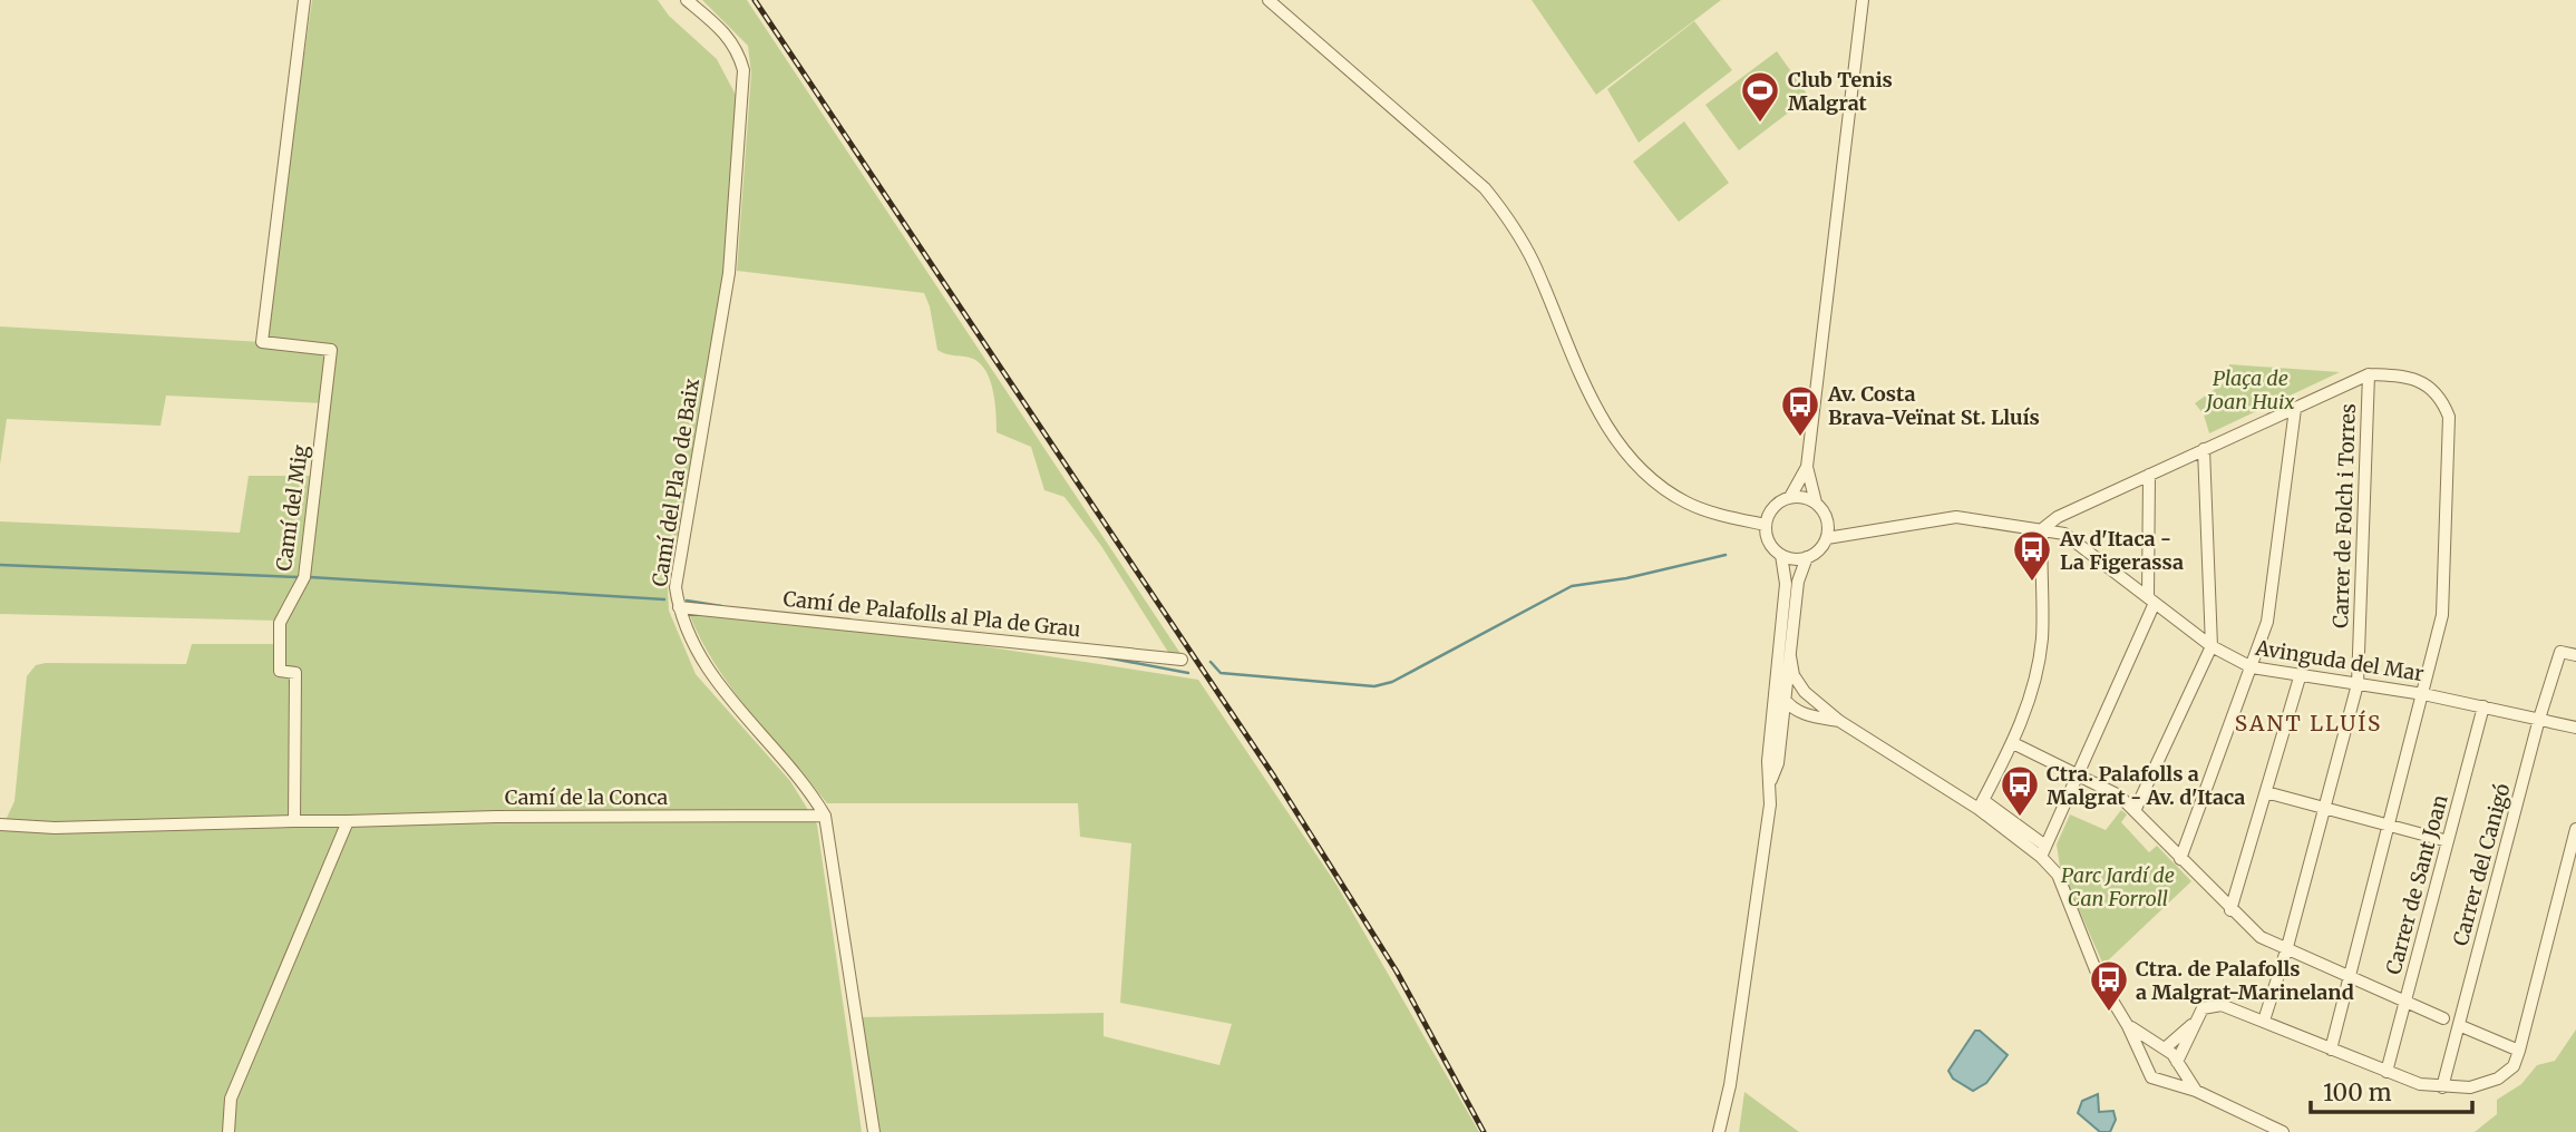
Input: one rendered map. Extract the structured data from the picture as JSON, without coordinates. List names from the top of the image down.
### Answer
{
  "streets": {
    "street": [
      "Camí del Pla o de Baix",
      "Camí del Mig",
      "Carrer de Folch i Torres",
      "Camí de Palafolls al Pla de Grau",
      "Avinguda del Mar",
      "Camí de la Conca",
      "Carrer del Canigó",
      "Carrer de Sant Joan"
    ]
  },
  "crossings": [
    ["Camí del Pla o de Baix", "Camí de Palafolls al Pla de Grau"],
    ["Camí del Pla o de Baix", "Camí de la Conca"],
    ["Carrer de Folch i Torres", "Avinguda del Mar"],
    ["Avinguda del Mar", "Carrer del Canigó"],
    ["Avinguda del Mar", "Carrer de Sant Joan"]
  ],
  "districts": ["SANT LLUÍS"],
  "parks": ["Plaça de Joan Huix", "Parc Jardí de Can Forroll"],
  "places": {
    "sports": ["Club Tenis Malgrat"],
    "bus stop": [
      "Av. Costa Brava-Veïnat St. Lluís",
      "Av d'Itaca - La Figerassa",
      "Ctra. Palafolls a Malgrat - Av. d'Itaca",
      "Ctra. de Palafolls a Malgrat-Marineland"
    ]
  },
  "scale_bar": "100 m"
}
